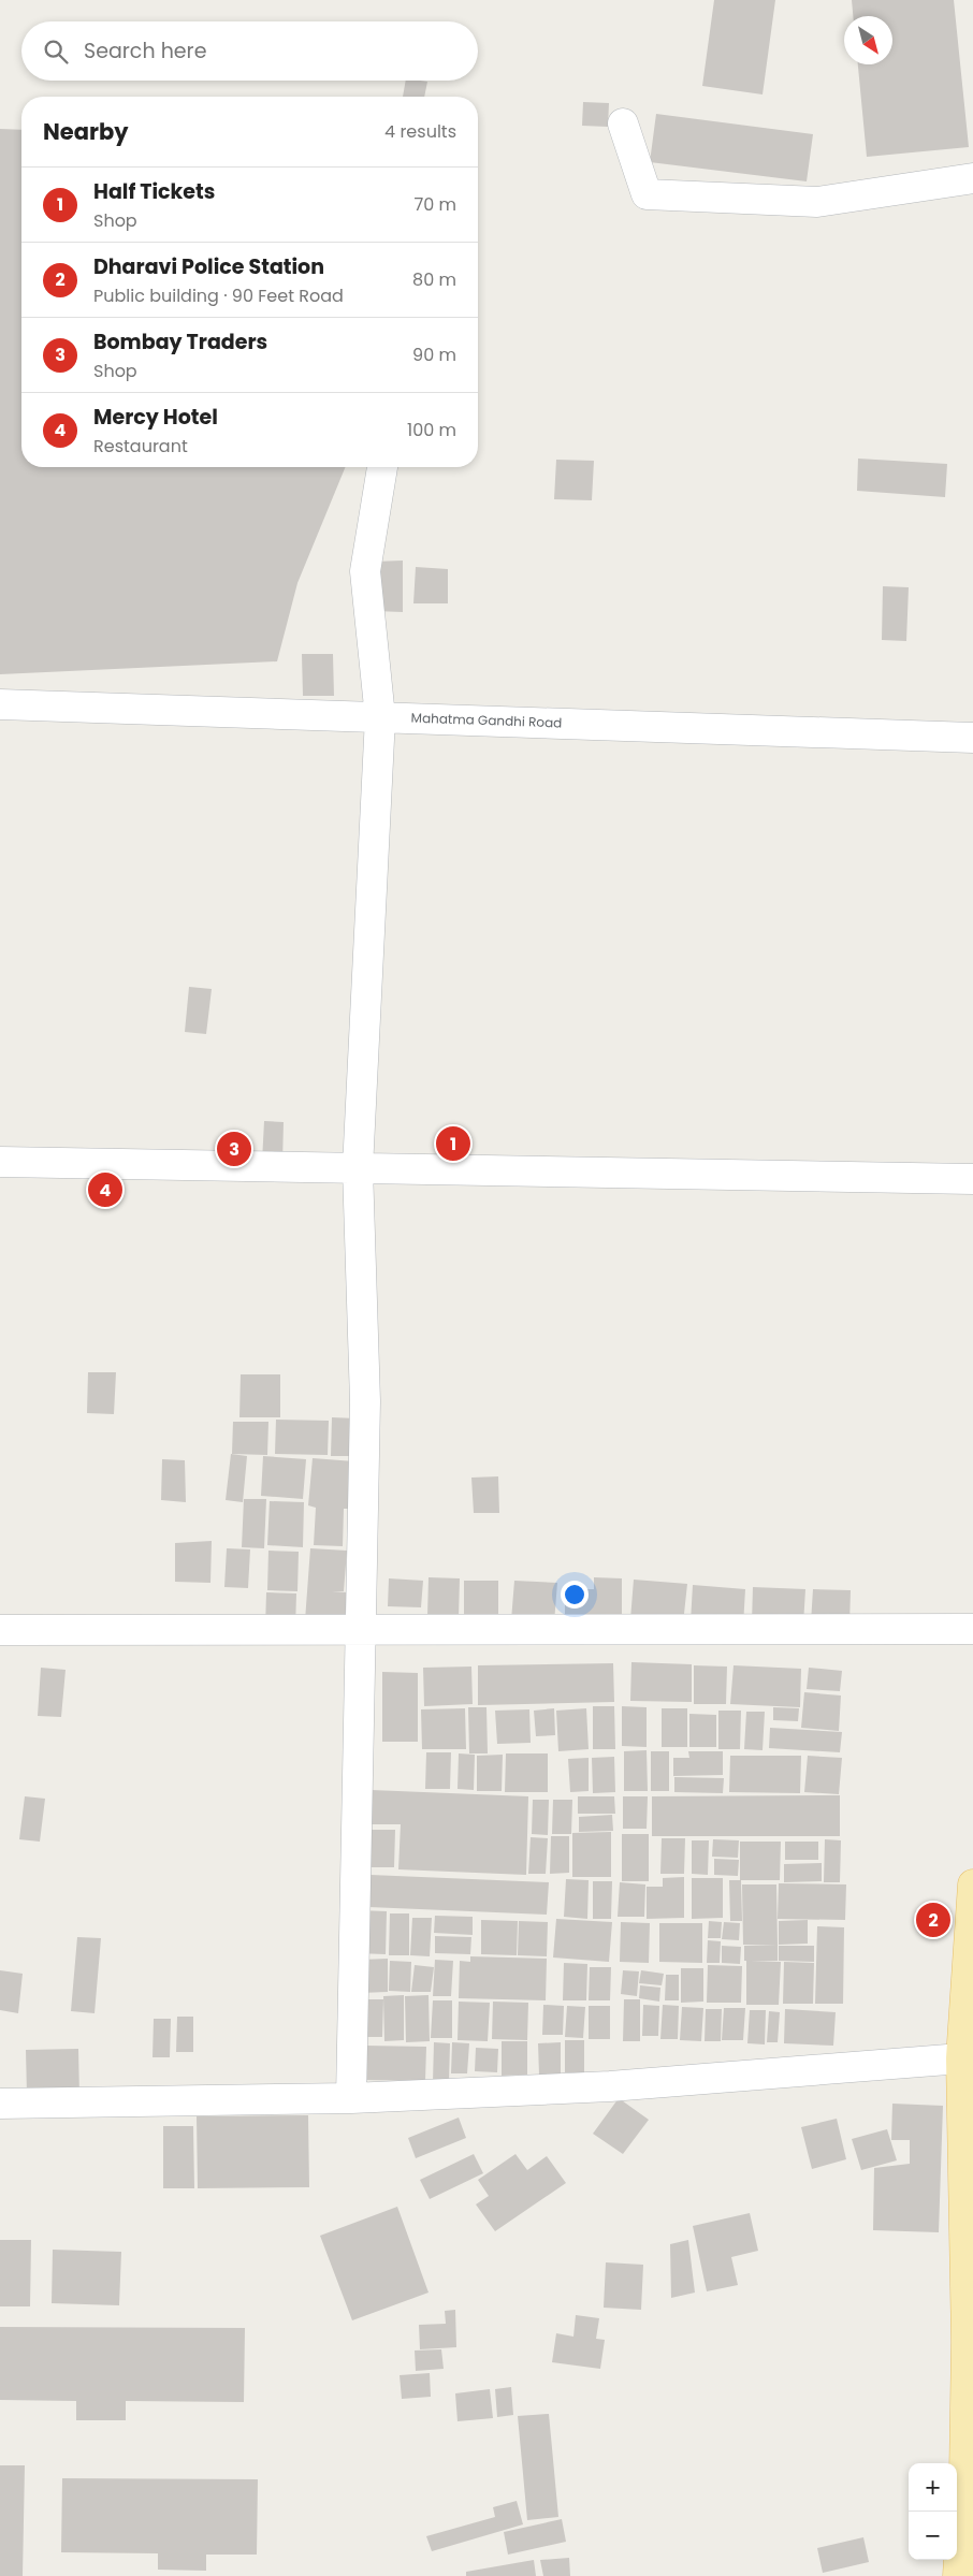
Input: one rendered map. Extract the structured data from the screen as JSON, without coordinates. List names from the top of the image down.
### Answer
{
  "streets": {
    "street": ["Mahatma Gandhi Road"]
  },
  "north": "bottom right",
  "page": {
    "search": "Search here",
    "heading": ["Nearby", "4 results"],
    "list": [
      {
        "mark": "1",
        "name": "Half Tickets",
        "note": "Shop",
        "value": "70 m"
      },
      {
        "mark": "2",
        "name": "Dharavi Police Station",
        "note": "Public building · 90 Feet Road",
        "value": "80 m"
      },
      {
        "mark": "3",
        "name": "Bombay Traders",
        "note": "Shop",
        "value": "90 m"
      },
      {
        "mark": "4",
        "name": "Mercy Hotel",
        "note": "Restaurant",
        "value": "100 m"
      }
    ],
    "pins": [
      "1",
      "3",
      "4",
      "2"
    ],
    "map_buttons": ["+", "−"]
  }
}
